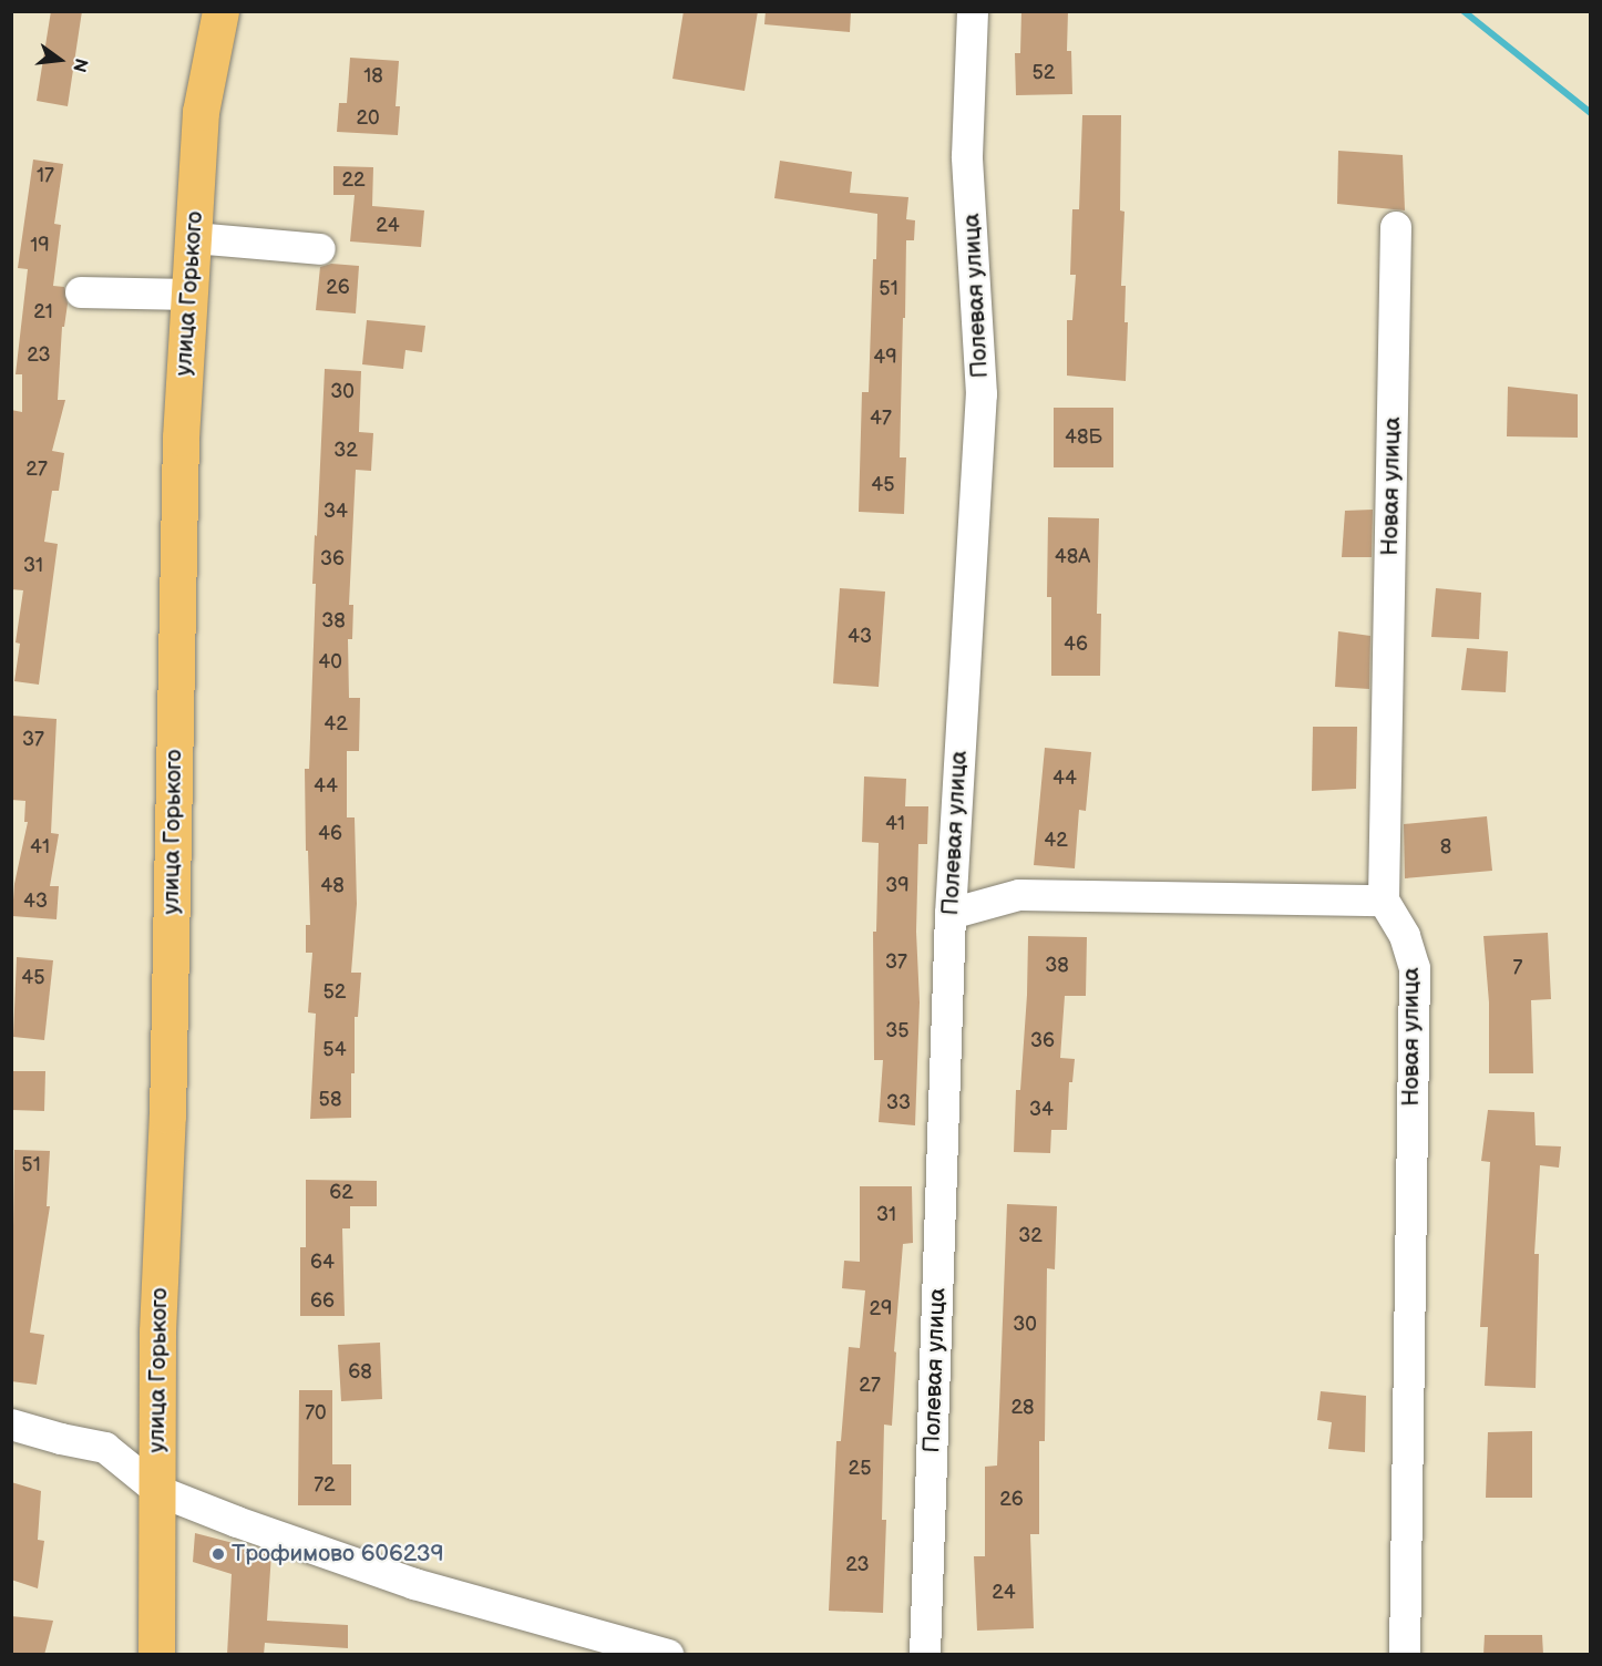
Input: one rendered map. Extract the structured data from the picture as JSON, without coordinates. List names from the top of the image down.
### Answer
{
  "streets": {
    "main road": ["улица Горького"],
    "street": ["Полевая улица", "Новая улица"]
  },
  "places": ["Трофимово 606239"],
  "house_numbers": [
    "52",
    "18",
    "20",
    "17",
    "22",
    "24",
    "19",
    "26",
    "51",
    "21",
    "23",
    "49",
    "30",
    "47",
    "48Б",
    "32",
    "27",
    "45",
    "34",
    "48А",
    "36",
    "31",
    "38",
    "43",
    "46",
    "40",
    "42",
    "37",
    "44",
    "44",
    "41",
    "46",
    "42",
    "41",
    "8",
    "48",
    "39",
    "43",
    "37",
    "38",
    "7",
    "45",
    "52",
    "35",
    "36",
    "54",
    "58",
    "33",
    "34",
    "51",
    "62",
    "31",
    "32",
    "64",
    "66",
    "29",
    "30",
    "68",
    "27",
    "28",
    "70",
    "25",
    "72",
    "26",
    "23",
    "24"
  ],
  "north": "right"
}
